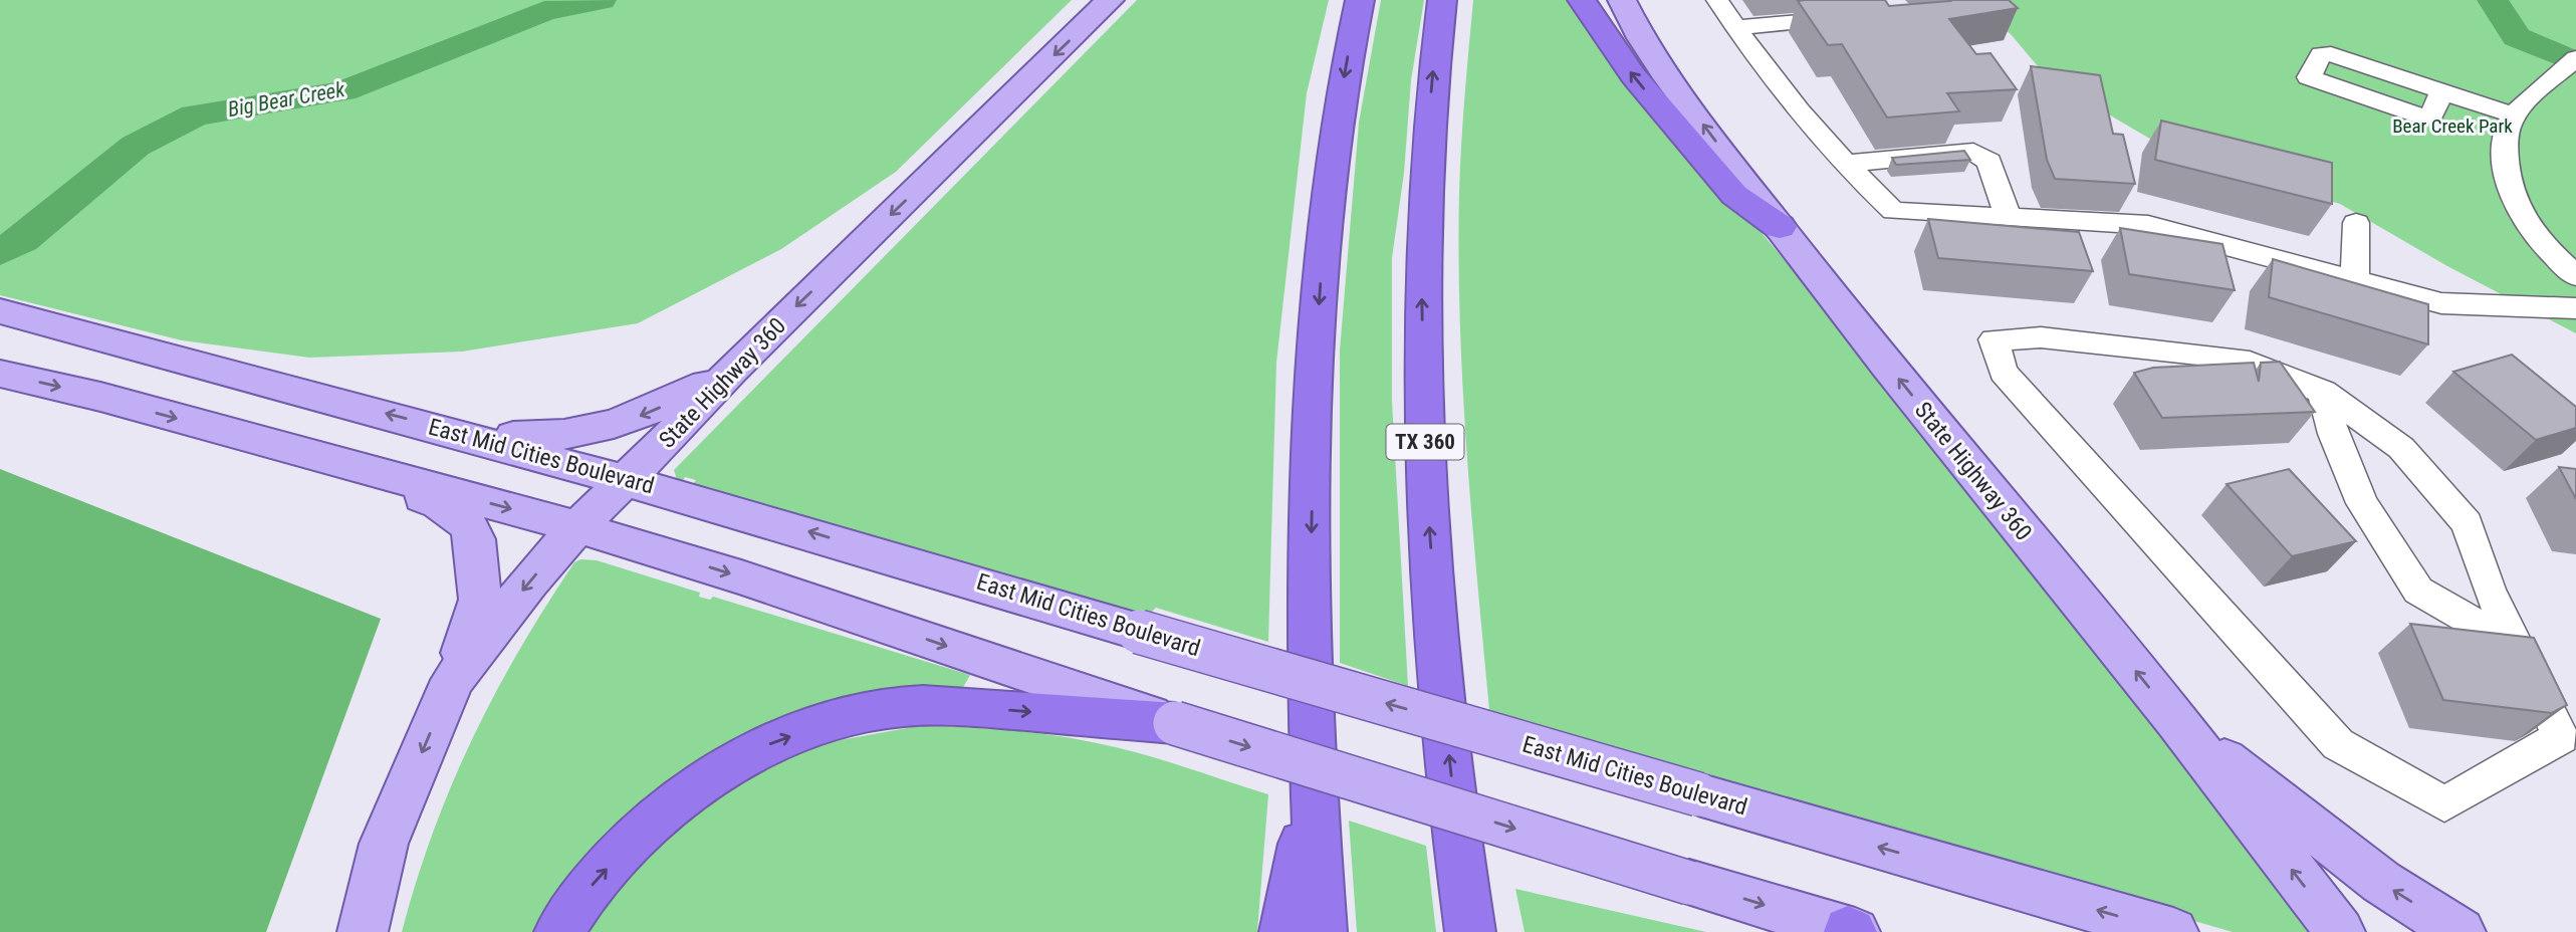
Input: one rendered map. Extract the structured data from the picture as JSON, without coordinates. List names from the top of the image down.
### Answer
{
  "streets": {
    "highway": ["TX 360"],
    "main road": ["State Highway 360", "East Mid Cities Boulevard"]
  },
  "crossings": [
    ["State Highway 360", "East Mid Cities Boulevard"]
  ],
  "water": ["Big Bear Creek"],
  "parks": ["Bear Creek Park"]
}
